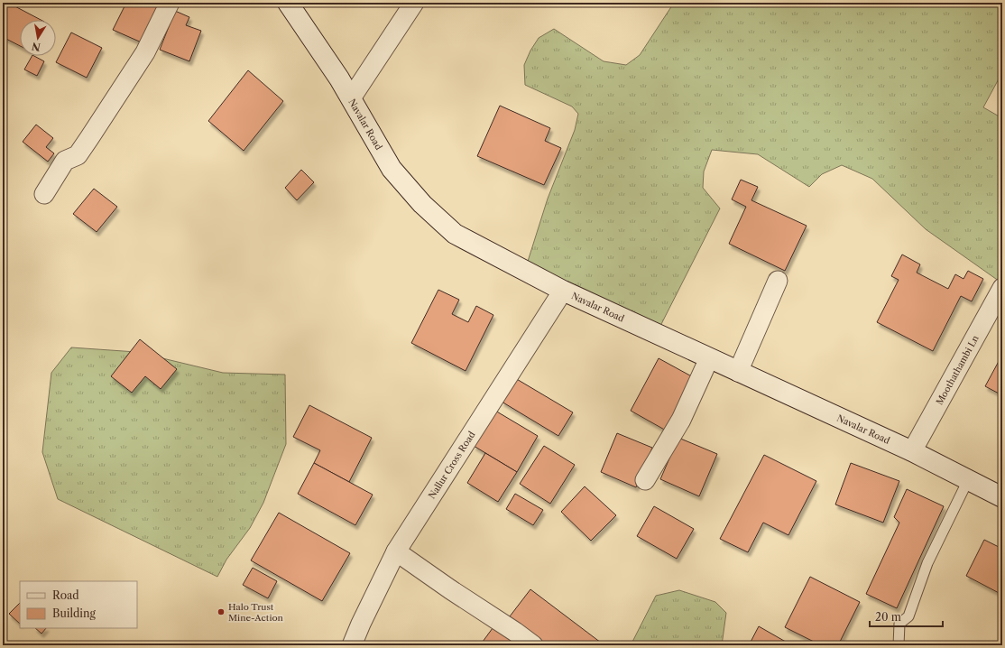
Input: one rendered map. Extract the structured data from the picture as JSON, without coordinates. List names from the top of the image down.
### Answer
{
  "streets": {
    "street": ["Navalar Road", "Moothathambi Ln", "Nallur Cross Road"]
  },
  "crossings": [
    ["Navalar Road", "Moothathambi Ln"],
    ["Navalar Road", "Nallur Cross Road"]
  ],
  "places": ["Halo Trust Mine-Action"],
  "legend": ["Road", "Building"],
  "scale_bar": "20 m",
  "north": "bottom"
}
